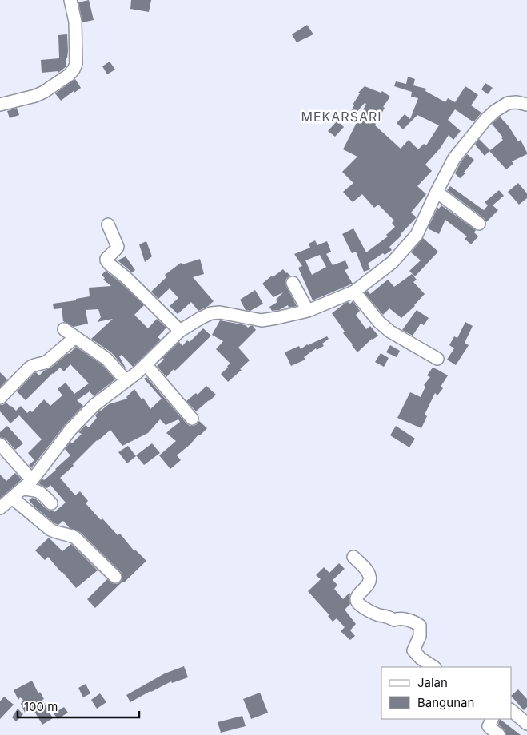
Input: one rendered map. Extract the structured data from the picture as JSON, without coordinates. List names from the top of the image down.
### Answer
{
  "districts": ["MEKARSARI"],
  "legend": ["Jalan", "Bangunan"],
  "scale_bar": "100 m"
}
